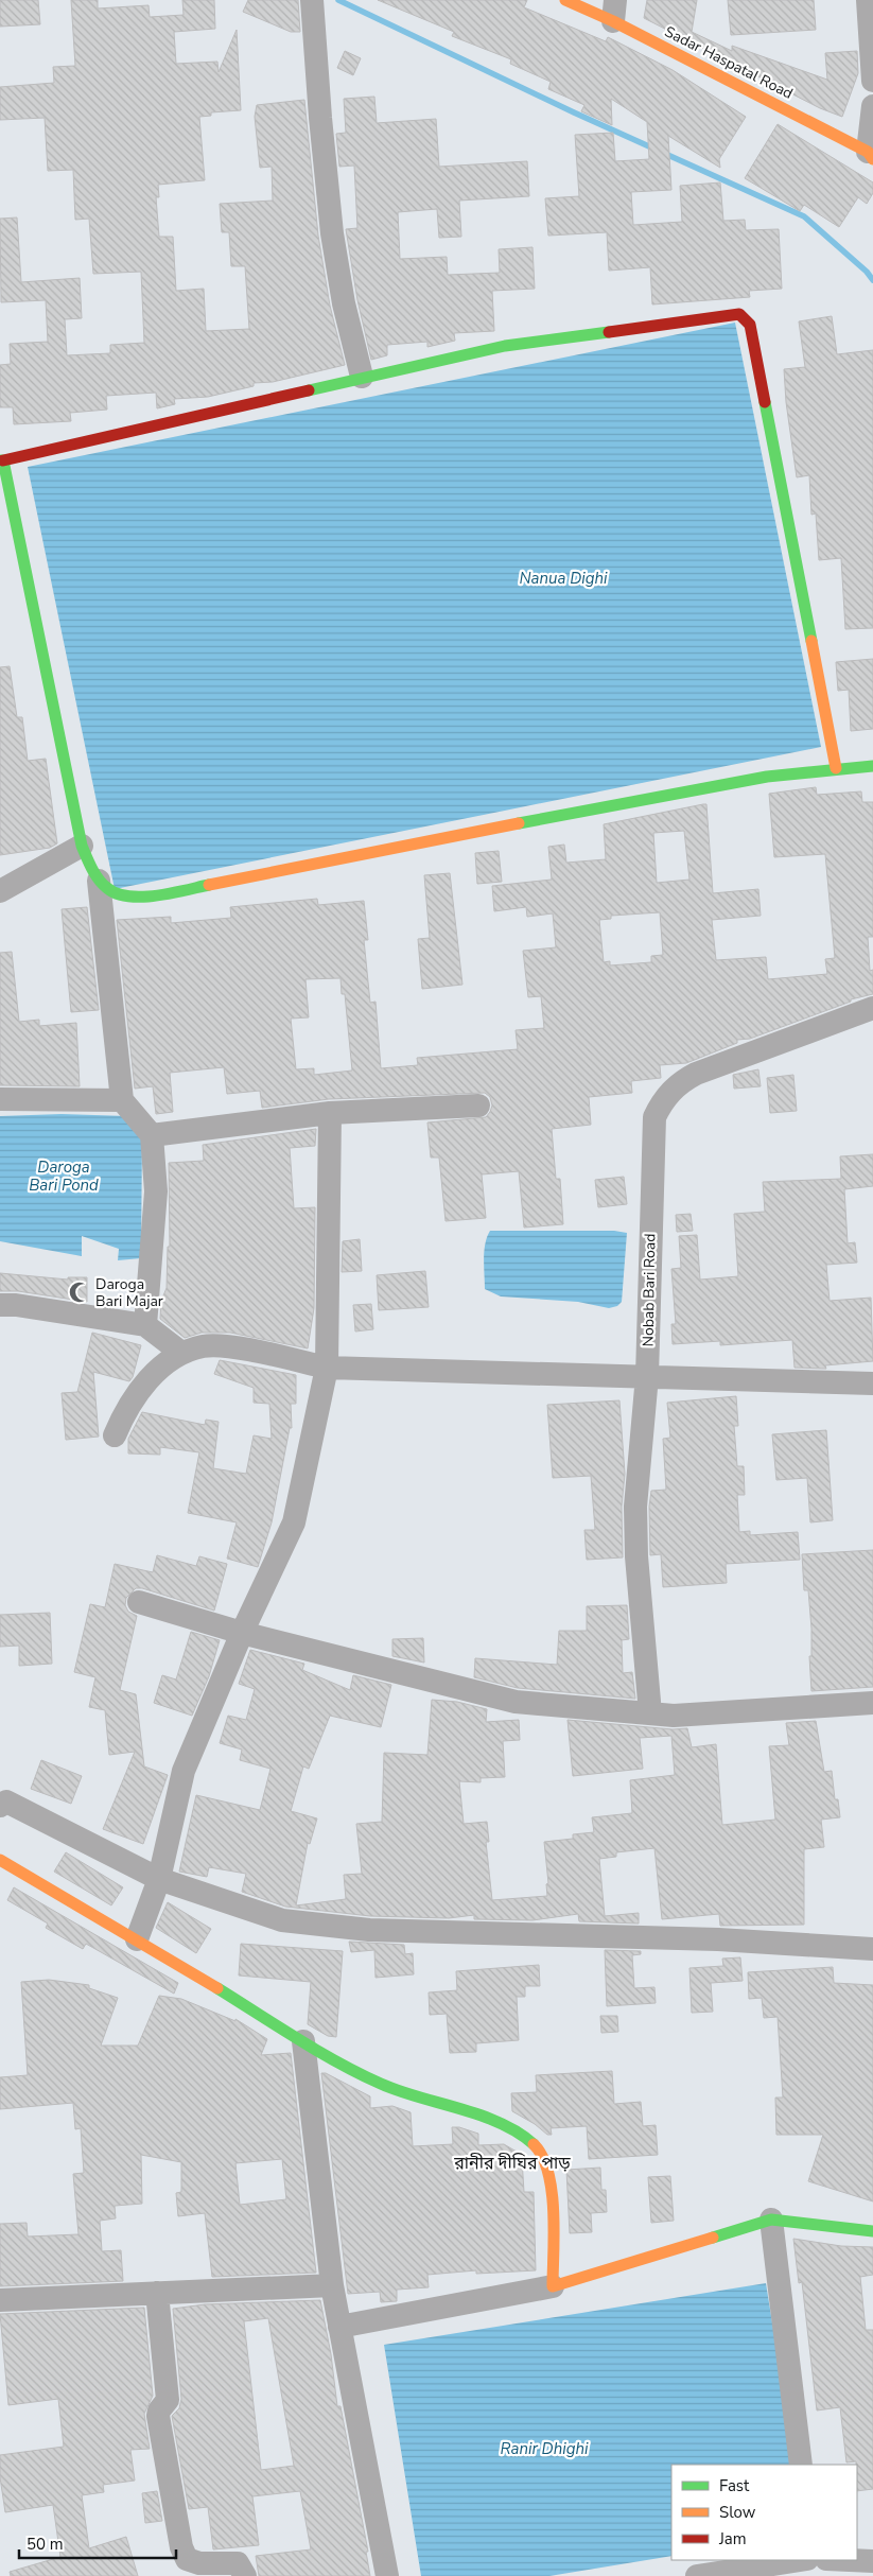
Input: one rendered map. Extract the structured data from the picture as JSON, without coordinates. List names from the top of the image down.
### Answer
{
  "streets": {
    "street": ["Sadar Haspatal Road", "Nobab Bari Road"]
  },
  "districts": ["রানীর দীঘির পাড়"],
  "water": ["Nanua Dighi", "Daroga Bari Pond", "Ranir Dhighi"],
  "places": {
    "mosque": ["Daroga Bari Majar"]
  },
  "legend": ["Fast", "Slow", "Jam"],
  "scale_bar": "50 m"
}
